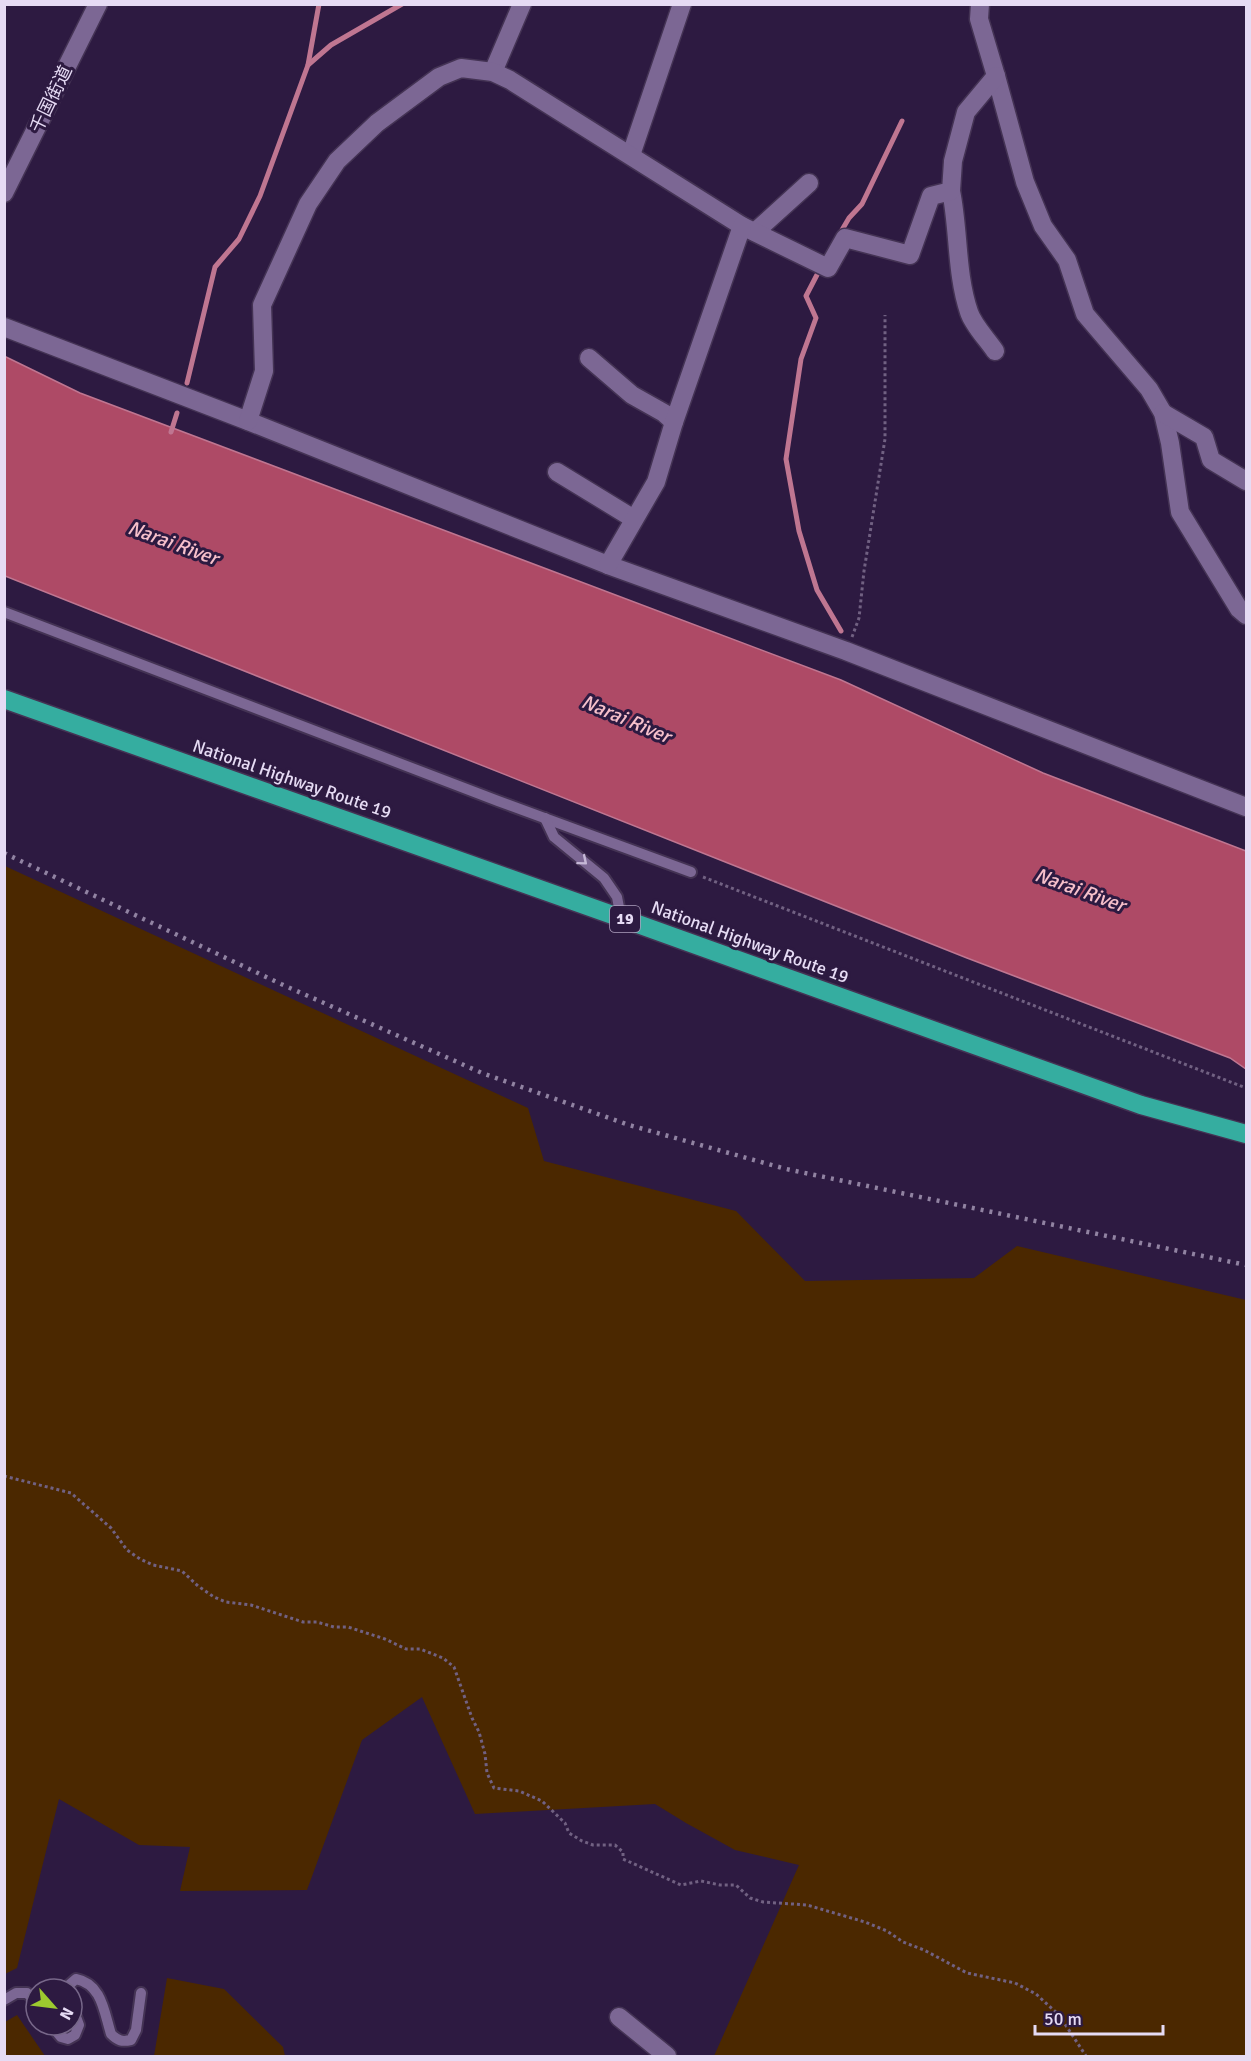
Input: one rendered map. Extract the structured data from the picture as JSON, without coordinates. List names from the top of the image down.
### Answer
{
  "streets": {
    "highway": ["National Highway Route 19", "19"],
    "street": ["千国街道"]
  },
  "water": ["Narai River"],
  "scale_bar": "50 m",
  "north": "bottom right"
}
